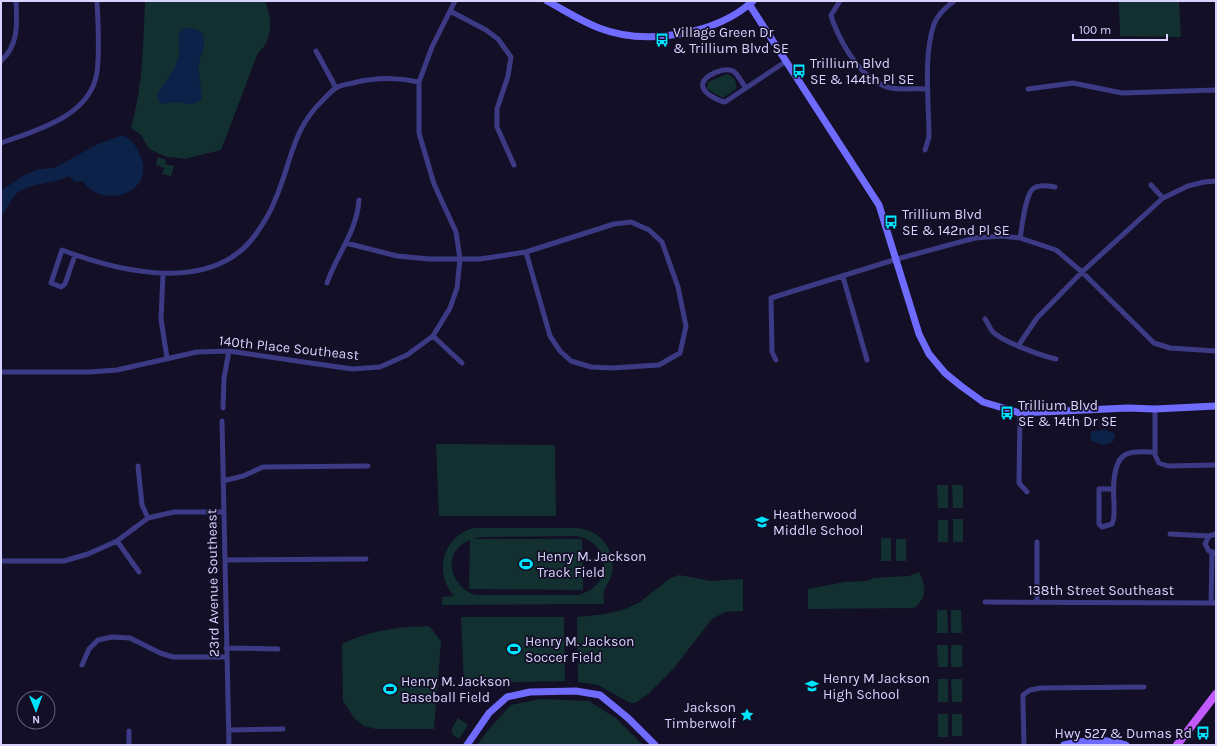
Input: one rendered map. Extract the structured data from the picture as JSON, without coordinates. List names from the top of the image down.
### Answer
{
  "streets": {
    "street": ["140th Place Southeast", "23rd Avenue Southeast", "138th Street Southeast"]
  },
  "places": {
    "bus stop": [
      "Village Green Dr & Trillium Blvd SE",
      "Trillium Blvd SE & 144th Pl SE",
      "Trillium Blvd SE & 142nd Pl SE",
      "Trillium Blvd SE & 14th Dr SE",
      "Hwy 527 & Dumas Rd"
    ],
    "school or university": ["Heatherwood Middle School", "Henry M Jackson High School"],
    "sports": ["Henry M. Jackson Track Field", "Henry M. Jackson Soccer Field", "Henry M. Jackson Baseball Field"],
    "place": ["Jackson Timberwolf"]
  },
  "scale_bar": "100 m",
  "north": "bottom"
}
